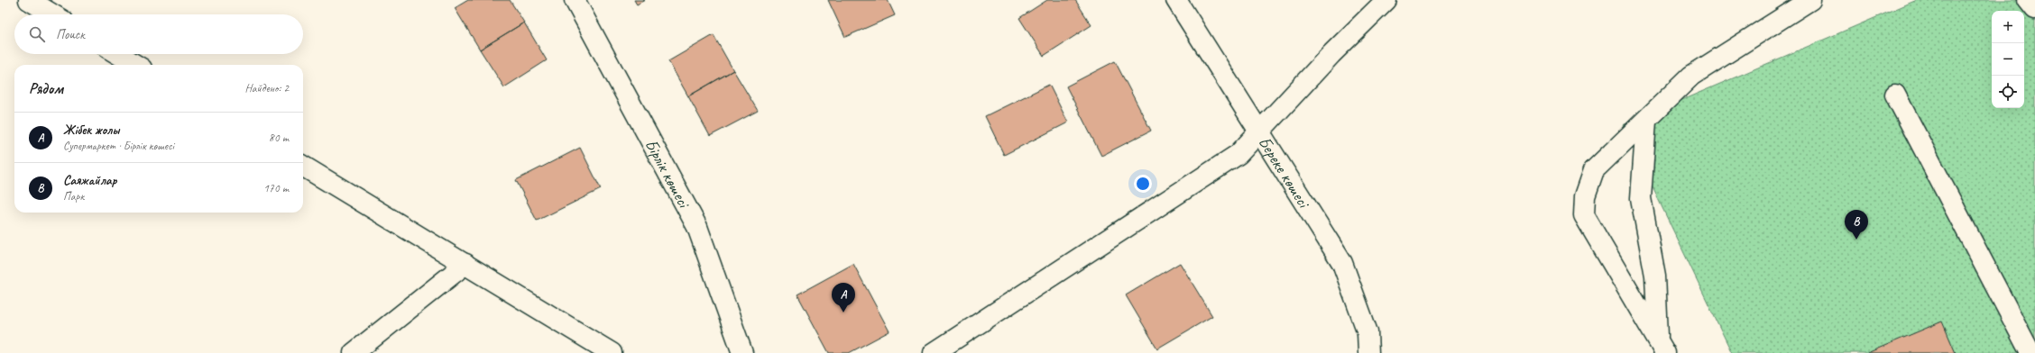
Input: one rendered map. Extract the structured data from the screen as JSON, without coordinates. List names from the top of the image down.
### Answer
{
  "streets": {
    "street": ["Береке көшесі", "Бірлік көшесі"]
  },
  "page": {
    "map_buttons": ["+", "−"],
    "search": "Поиск",
    "heading": ["Рядом", "Найдено: 2"],
    "list": [
      {
        "mark": "A",
        "name": "Жібек жолы",
        "note": "Супермаркет · Бірлік көшесі",
        "value": "80 m"
      },
      {
        "mark": "B",
        "name": "Саяжайлар",
        "note": "Парк",
        "value": "170 m"
      }
    ],
    "pins": ["B", "A"]
  }
}
